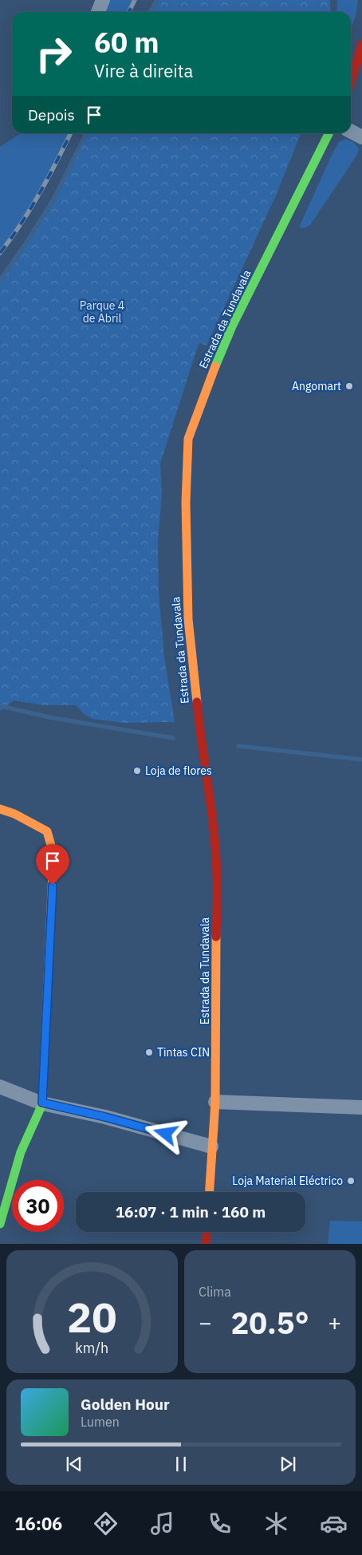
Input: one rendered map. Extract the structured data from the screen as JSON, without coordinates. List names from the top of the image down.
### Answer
{
  "streets": {
    "main road": ["Estrada da Tundavala"]
  },
  "parks": ["Parque 4 de Abril"],
  "places": [
    "Angomart",
    "Loja de flores",
    "Tintas CIN",
    "Loja Material Eléctrico"
  ],
  "page": {
    "turn": ["60 m", "Vire à direita"],
    "then": "Depois",
    "limit": "30",
    "trip": "16:07 · 1 min · 160 m",
    "tile": "Clima",
    "heat": ["−", "20.5°", "+"],
    "song": ["Golden Hour", "Lumen"],
    "tabs": "16:06",
    "gauge": ["20", "km/h"]
  }
}
